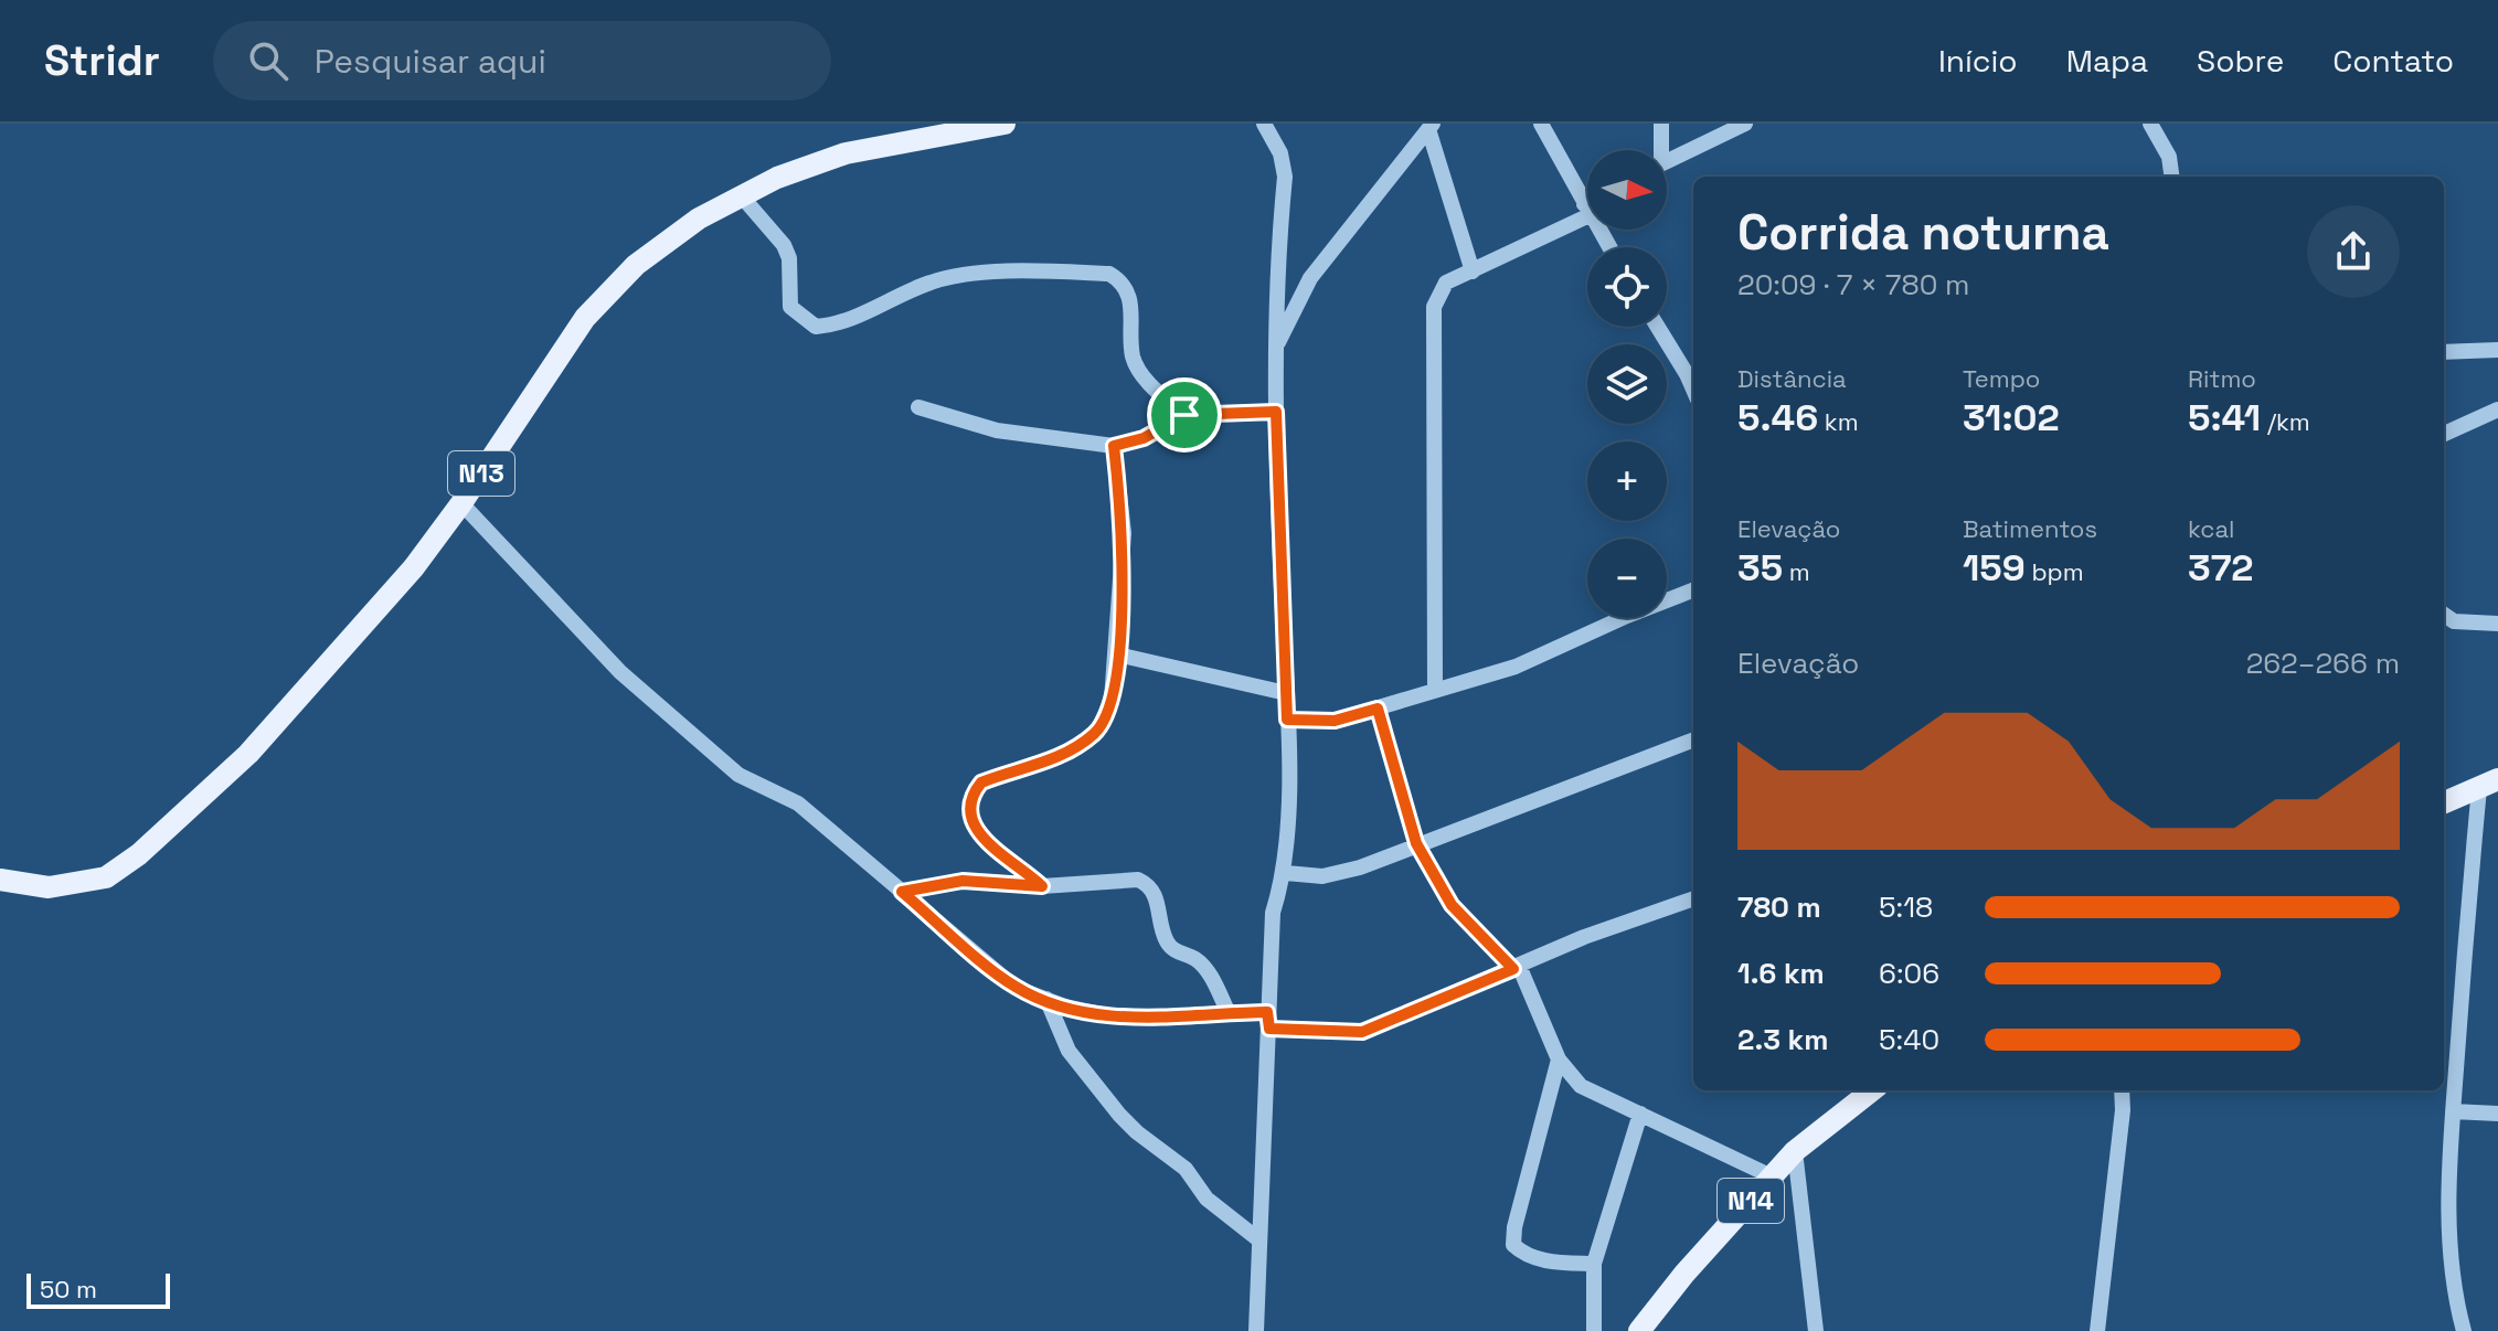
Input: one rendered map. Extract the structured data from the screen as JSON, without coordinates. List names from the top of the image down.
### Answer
{
  "streets": {
    "main road": ["N13", "N14"]
  },
  "scale_bar": "50 m",
  "north": "right",
  "page": {
    "header": "Stridr",
    "search": "Pesquisar aqui",
    "nav": [
      "Início",
      "Mapa",
      "Sobre",
      "Contato"
    ],
    "map_buttons": ["+", "−"],
    "heading": ["Corrida noturna", "20:09 · 7 × 780 m"],
    "stats": [
      ["Distância", "5.46 km"],
      ["Tempo", "31:02"],
      ["Ritmo", "5:41 /km"],
      ["Elevação", "35 m"],
      ["Batimentos", "159 bpm"],
      ["kcal", "372"]
    ],
    "chart": ["Elevação", "262–266 m"],
    "list": [
      {
        "name": "780 m",
        "note": "5:18"
      },
      {
        "name": "1.6 km",
        "note": "6:06"
      },
      {
        "name": "2.3 km",
        "note": "5:40"
      }
    ],
    "scale": "50 m"
  }
}
